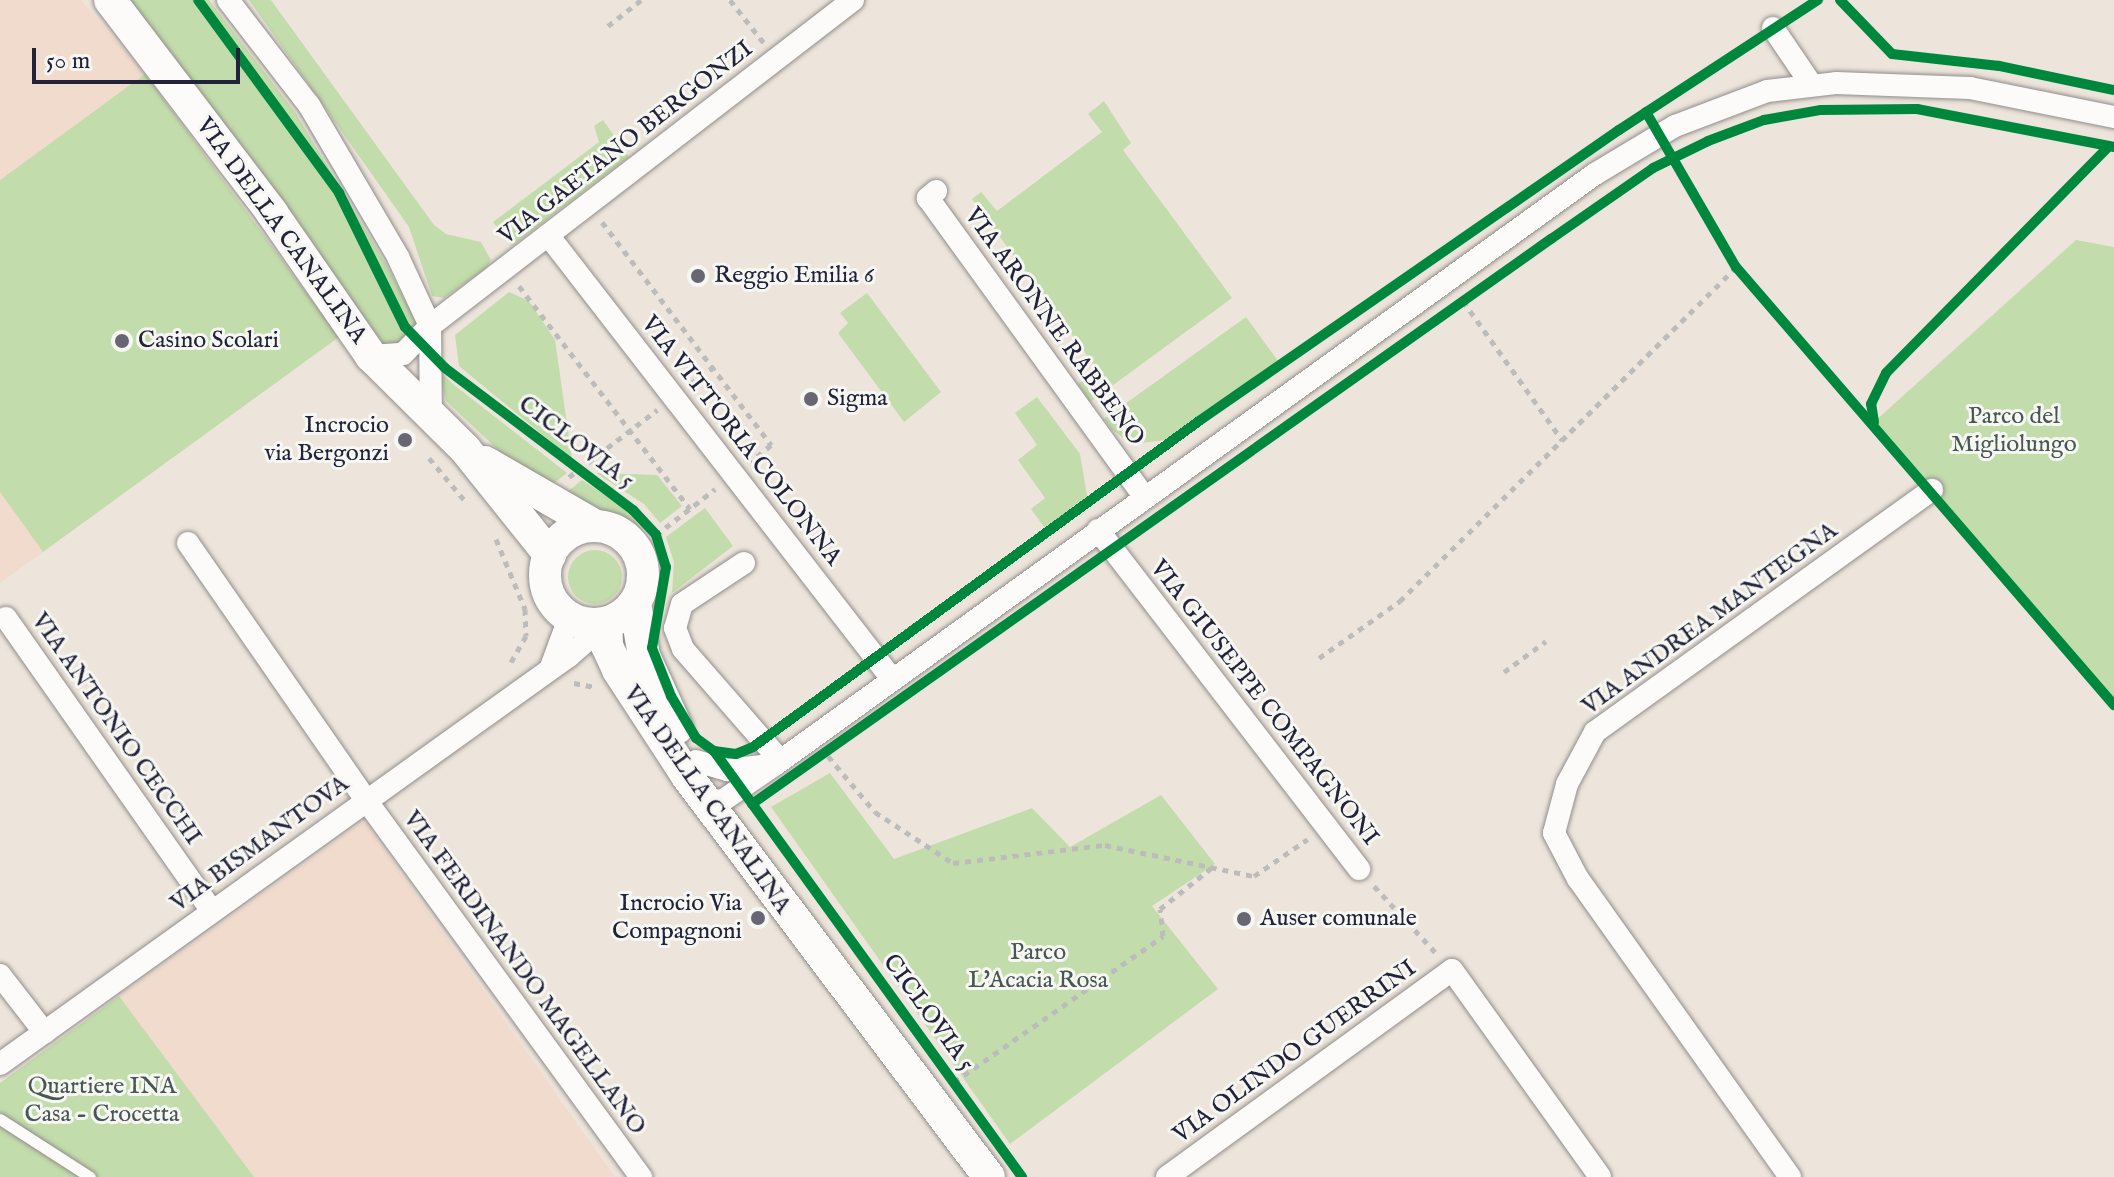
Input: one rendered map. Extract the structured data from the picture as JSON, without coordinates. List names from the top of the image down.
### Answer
{
  "streets": {
    "street": [
      "VIA GAETANO BERGONZI",
      "VIA DELLA CANALINA",
      "VIA ARONNE RABBENO",
      "VIA VITTORIA COLONNA",
      "VIA ANDREA MANTEGNA",
      "VIA GIUSEPPE COMPAGNONI",
      "VIA ANTONIO CECCHI",
      "VIA BISMANTOVA",
      "VIA FERDINANDO MAGELLANO",
      "VIA OLINDO GUERRINI"
    ],
    "cycle path": ["CICLOVIA 5"]
  },
  "crossings": [
    ["VIA GAETANO BERGONZI", "VIA DELLA CANALINA"],
    ["VIA GAETANO BERGONZI", "VIA VITTORIA COLONNA"],
    ["VIA DELLA CANALINA", "VIA BISMANTOVA"],
    ["VIA ANTONIO CECCHI", "VIA BISMANTOVA"],
    ["VIA BISMANTOVA", "VIA FERDINANDO MAGELLANO"]
  ],
  "parks": ["Parco del Migliolungo", "Parco L'Acacia Rosa", "Quartiere INA Casa - Crocetta"],
  "places": [
    "Reggio Emilia 6",
    "Casino Scolari",
    "Sigma",
    "Incrocio via Bergonzi",
    "Incrocio Via Compagnoni",
    "Auser comunale"
  ],
  "scale_bar": "50 m"
}
